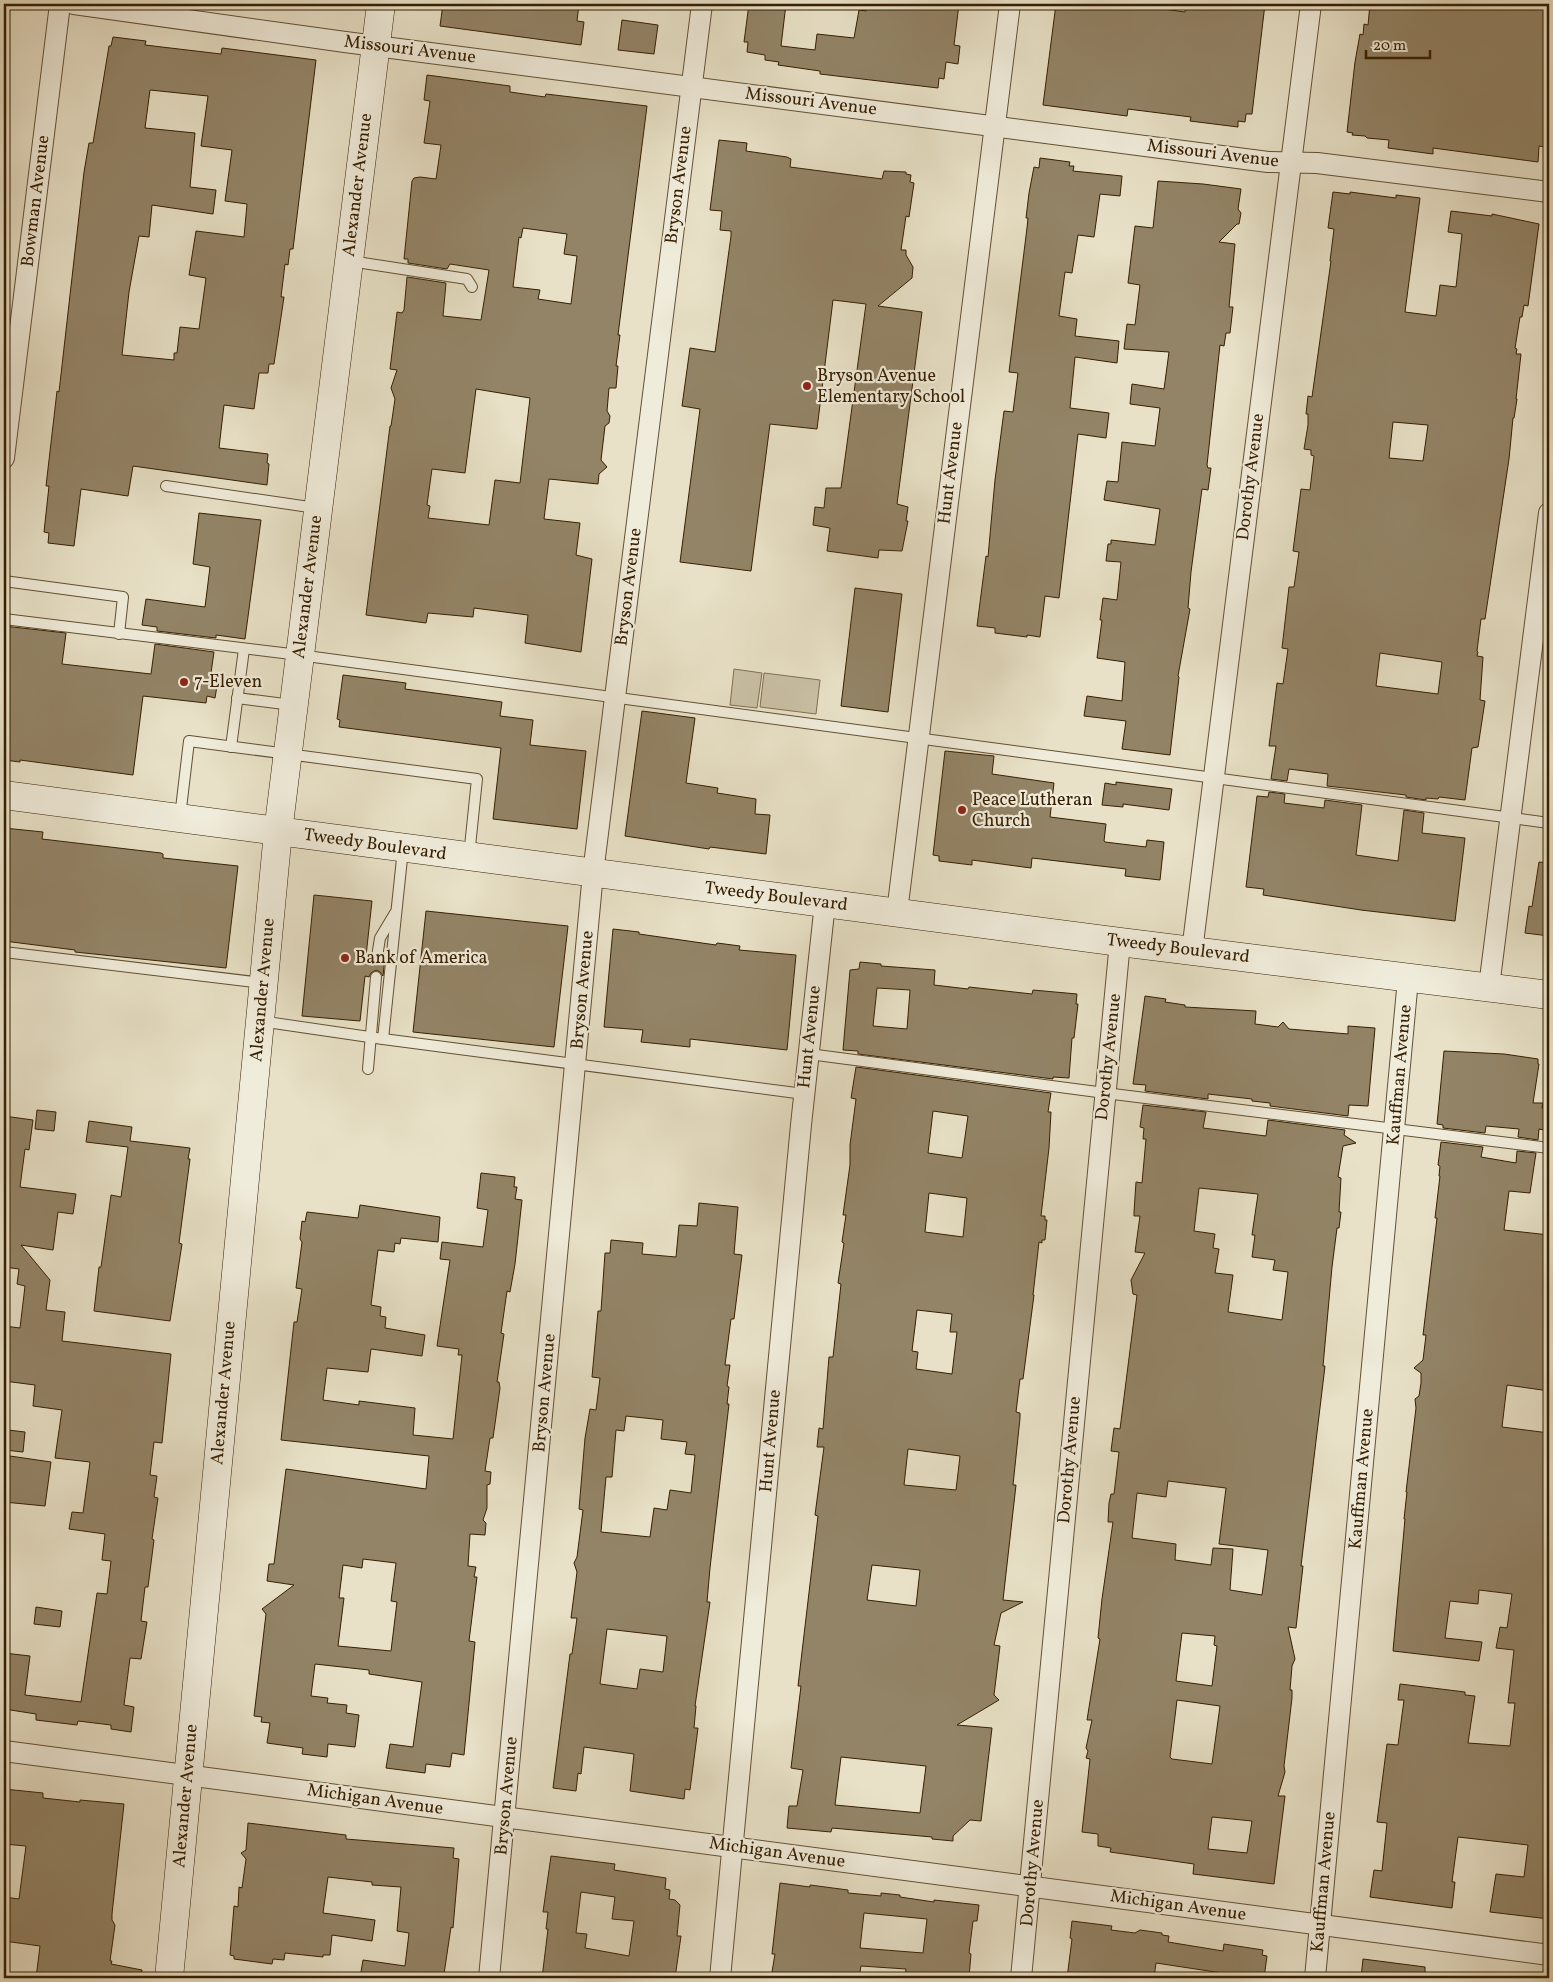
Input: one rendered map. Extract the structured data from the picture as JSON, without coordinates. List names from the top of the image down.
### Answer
{
  "streets": {
    "street": [
      "Missouri Avenue",
      "Alexander Avenue",
      "Bryson Avenue",
      "Bowman Avenue",
      "Hunt Avenue",
      "Dorothy Avenue",
      "Tweedy Boulevard",
      "Kauffman Avenue",
      "Michigan Avenue"
    ]
  },
  "crossings": [
    ["Missouri Avenue", "Alexander Avenue"],
    ["Missouri Avenue", "Bryson Avenue"],
    ["Missouri Avenue", "Hunt Avenue"],
    ["Missouri Avenue", "Dorothy Avenue"],
    ["Alexander Avenue", "Tweedy Boulevard"],
    ["Alexander Avenue", "Michigan Avenue"],
    ["Bryson Avenue", "Tweedy Boulevard"],
    ["Bryson Avenue", "Michigan Avenue"],
    ["Hunt Avenue", "Tweedy Boulevard"],
    ["Hunt Avenue", "Michigan Avenue"],
    ["Dorothy Avenue", "Tweedy Boulevard"],
    ["Dorothy Avenue", "Michigan Avenue"],
    ["Tweedy Boulevard", "Kauffman Avenue"],
    ["Kauffman Avenue", "Michigan Avenue"]
  ],
  "places": [
    "Bryson Avenue Elementary School",
    "7-Eleven",
    "Peace Lutheran Church",
    "Bank of America"
  ],
  "scale_bar": "20 m"
}
